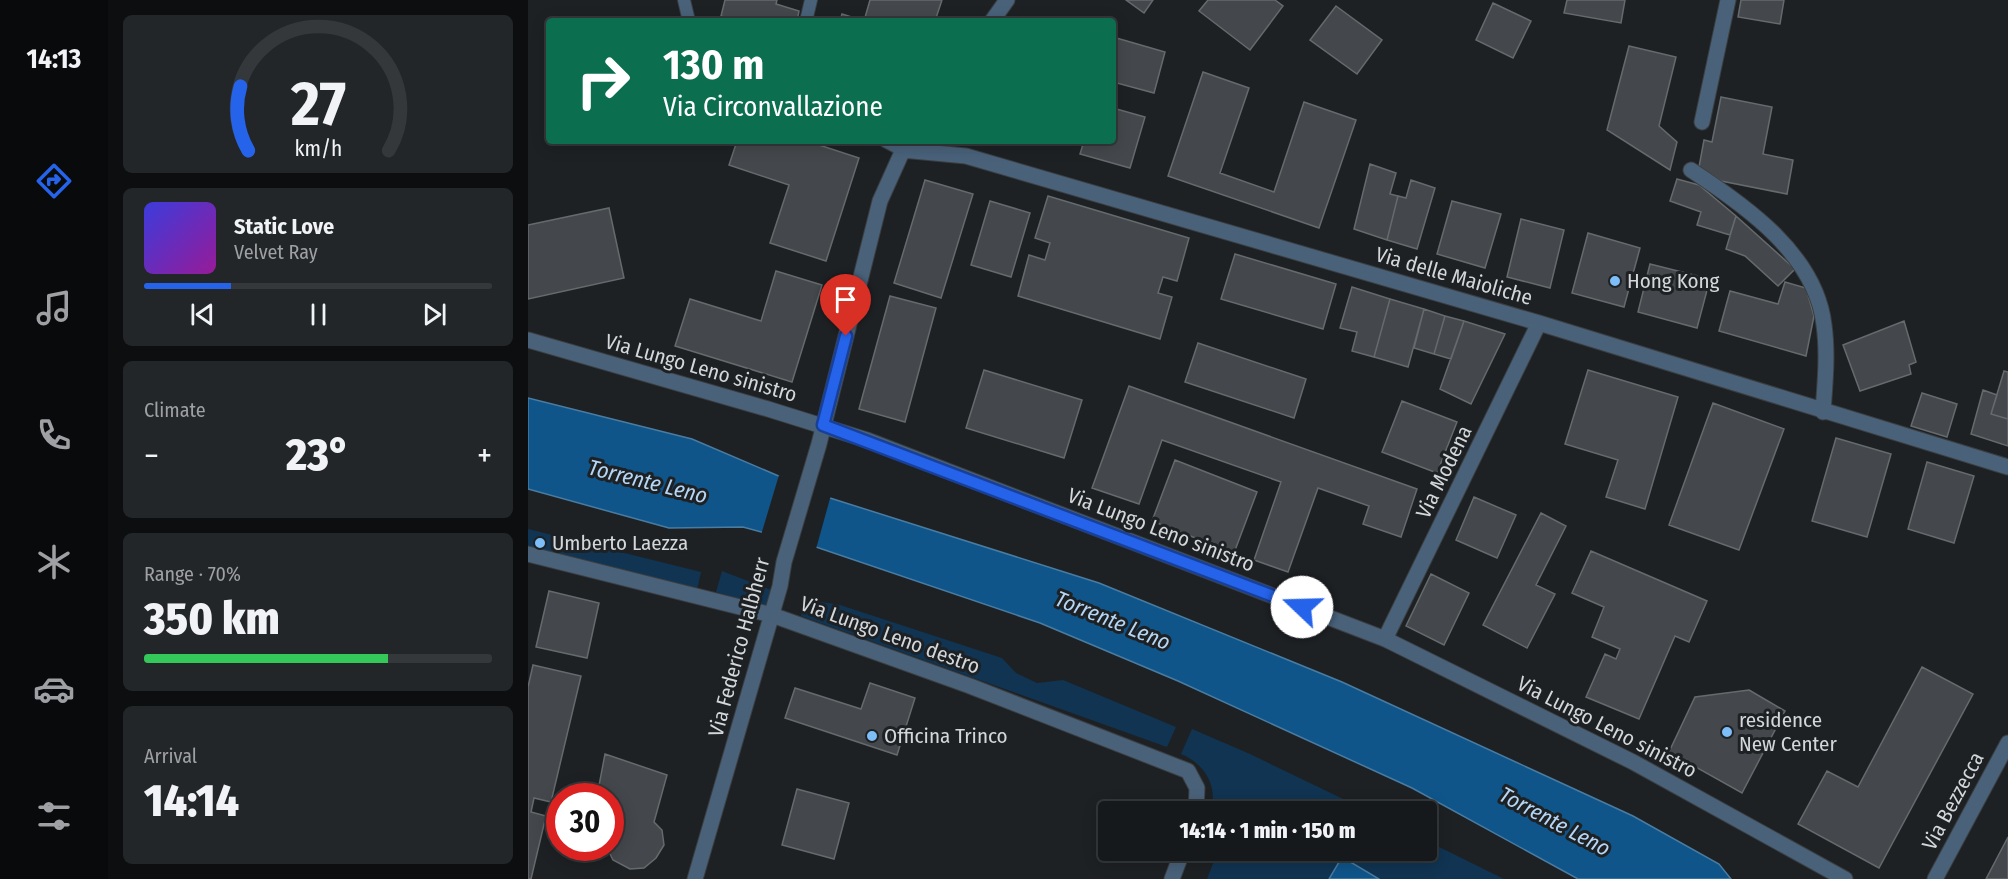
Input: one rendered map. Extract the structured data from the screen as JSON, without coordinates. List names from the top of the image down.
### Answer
{
  "streets": {
    "street": [
      "Via delle Maioliche",
      "Via Lungo Leno sinistro",
      "Via Modena",
      "Via Lungo Leno destro",
      "Via Federico Halbherr",
      "Via Bezzecca"
    ]
  },
  "crossings": [
    ["Via delle Maioliche", "Via Modena"],
    ["Via delle Maioliche", "Via Federico Halbherr"],
    ["Via Lungo Leno sinistro", "Via Modena"],
    ["Via Lungo Leno sinistro", "Via Federico Halbherr"],
    ["Via Lungo Leno destro", "Via Federico Halbherr"]
  ],
  "water": ["Torrente Leno"],
  "places": [
    "Hong Kong",
    "Umberto Laezza",
    "residence New Center",
    "Officina Trinco"
  ],
  "page": {
    "tabs": "14:13",
    "turn": ["130 m", "Via Circonvallazione"],
    "song": ["Static Love", "Velvet Ray"],
    "tile": [
      "Climate",
      ["Range · 70%", "350 km"],
      ["Arrival", "14:14"]
    ],
    "heat": ["−", "23°", "+"],
    "limit": "30",
    "trip": "14:14 · 1 min · 150 m",
    "gauge": ["27", "km/h"]
  }
}
